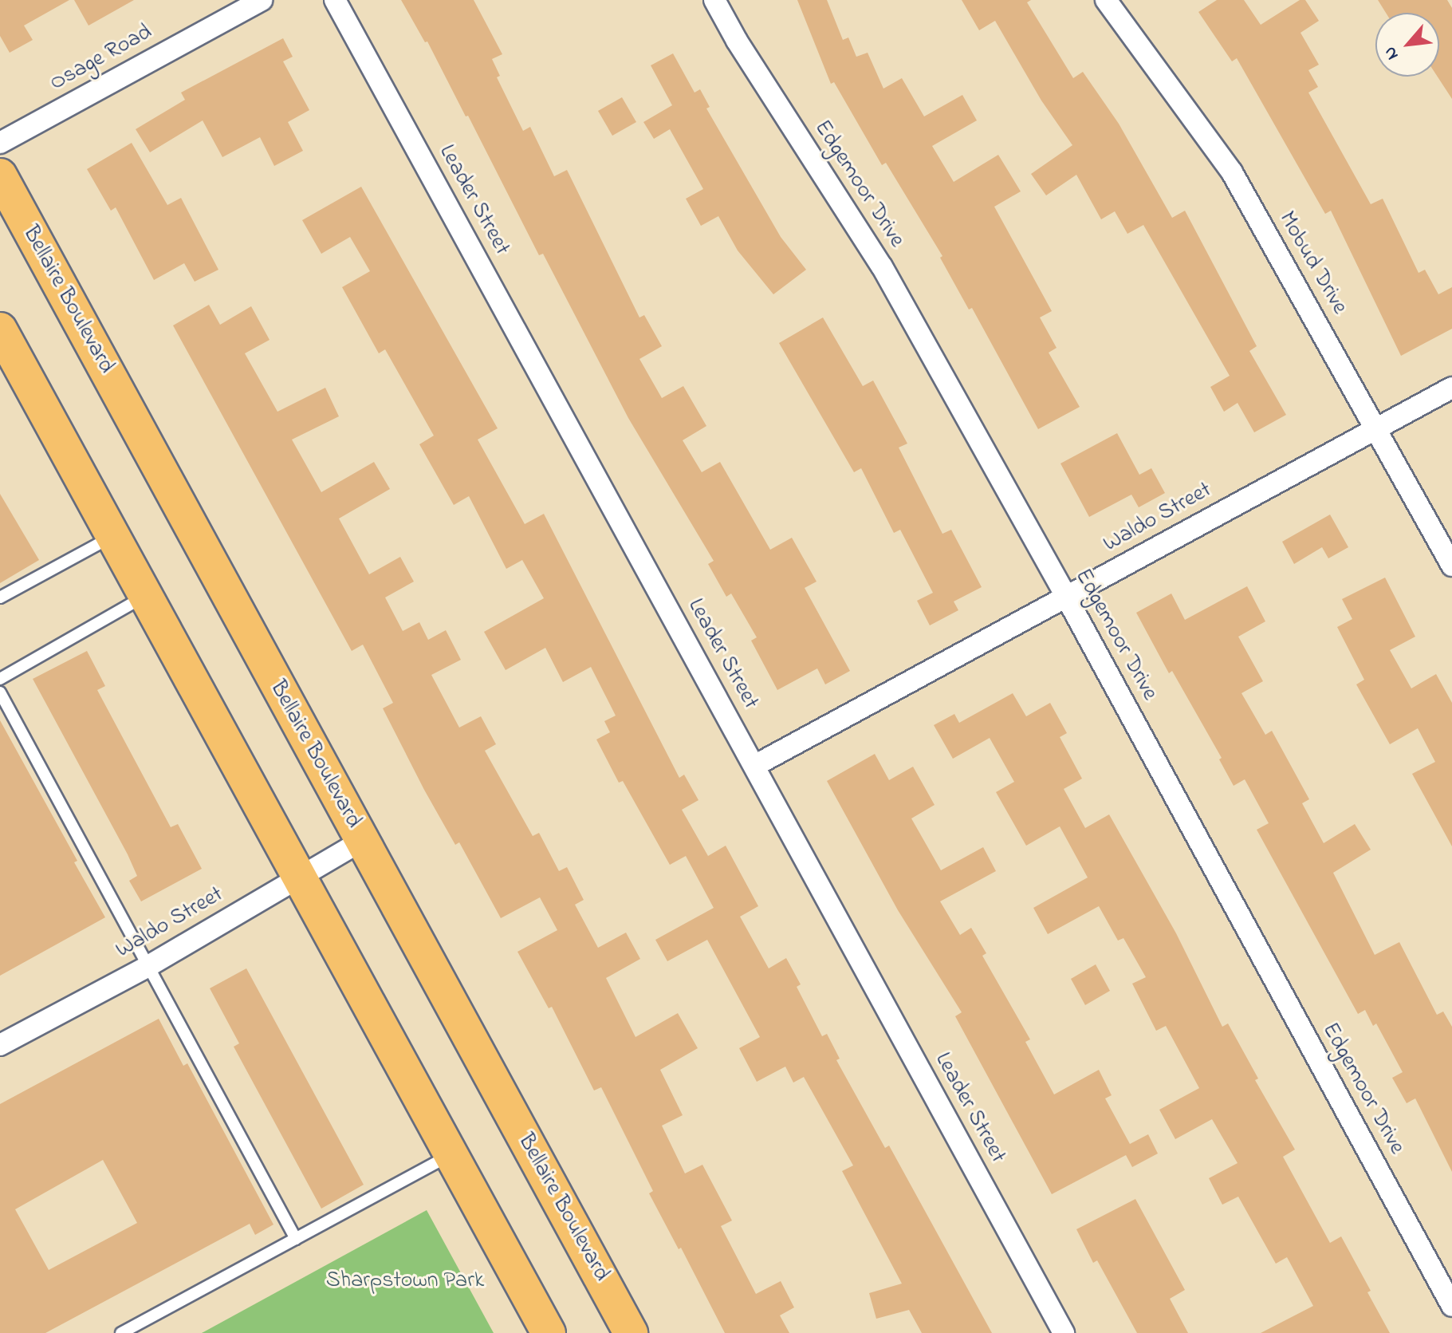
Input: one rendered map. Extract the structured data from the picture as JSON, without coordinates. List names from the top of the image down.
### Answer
{
  "streets": {
    "main road": ["Bellaire Boulevard"],
    "street": [
      "Osage Road",
      "Edgemoor Drive",
      "Leader Street",
      "Mobud Drive",
      "Waldo Street"
    ]
  },
  "crossings": [
    ["Edgemoor Drive", "Waldo Street"],
    ["Leader Street", "Waldo Street"],
    ["Mobud Drive", "Waldo Street"],
    ["Bellaire Boulevard", "Waldo Street"]
  ],
  "parks": ["Sharpstown Park"],
  "north": "bottom left"
}
